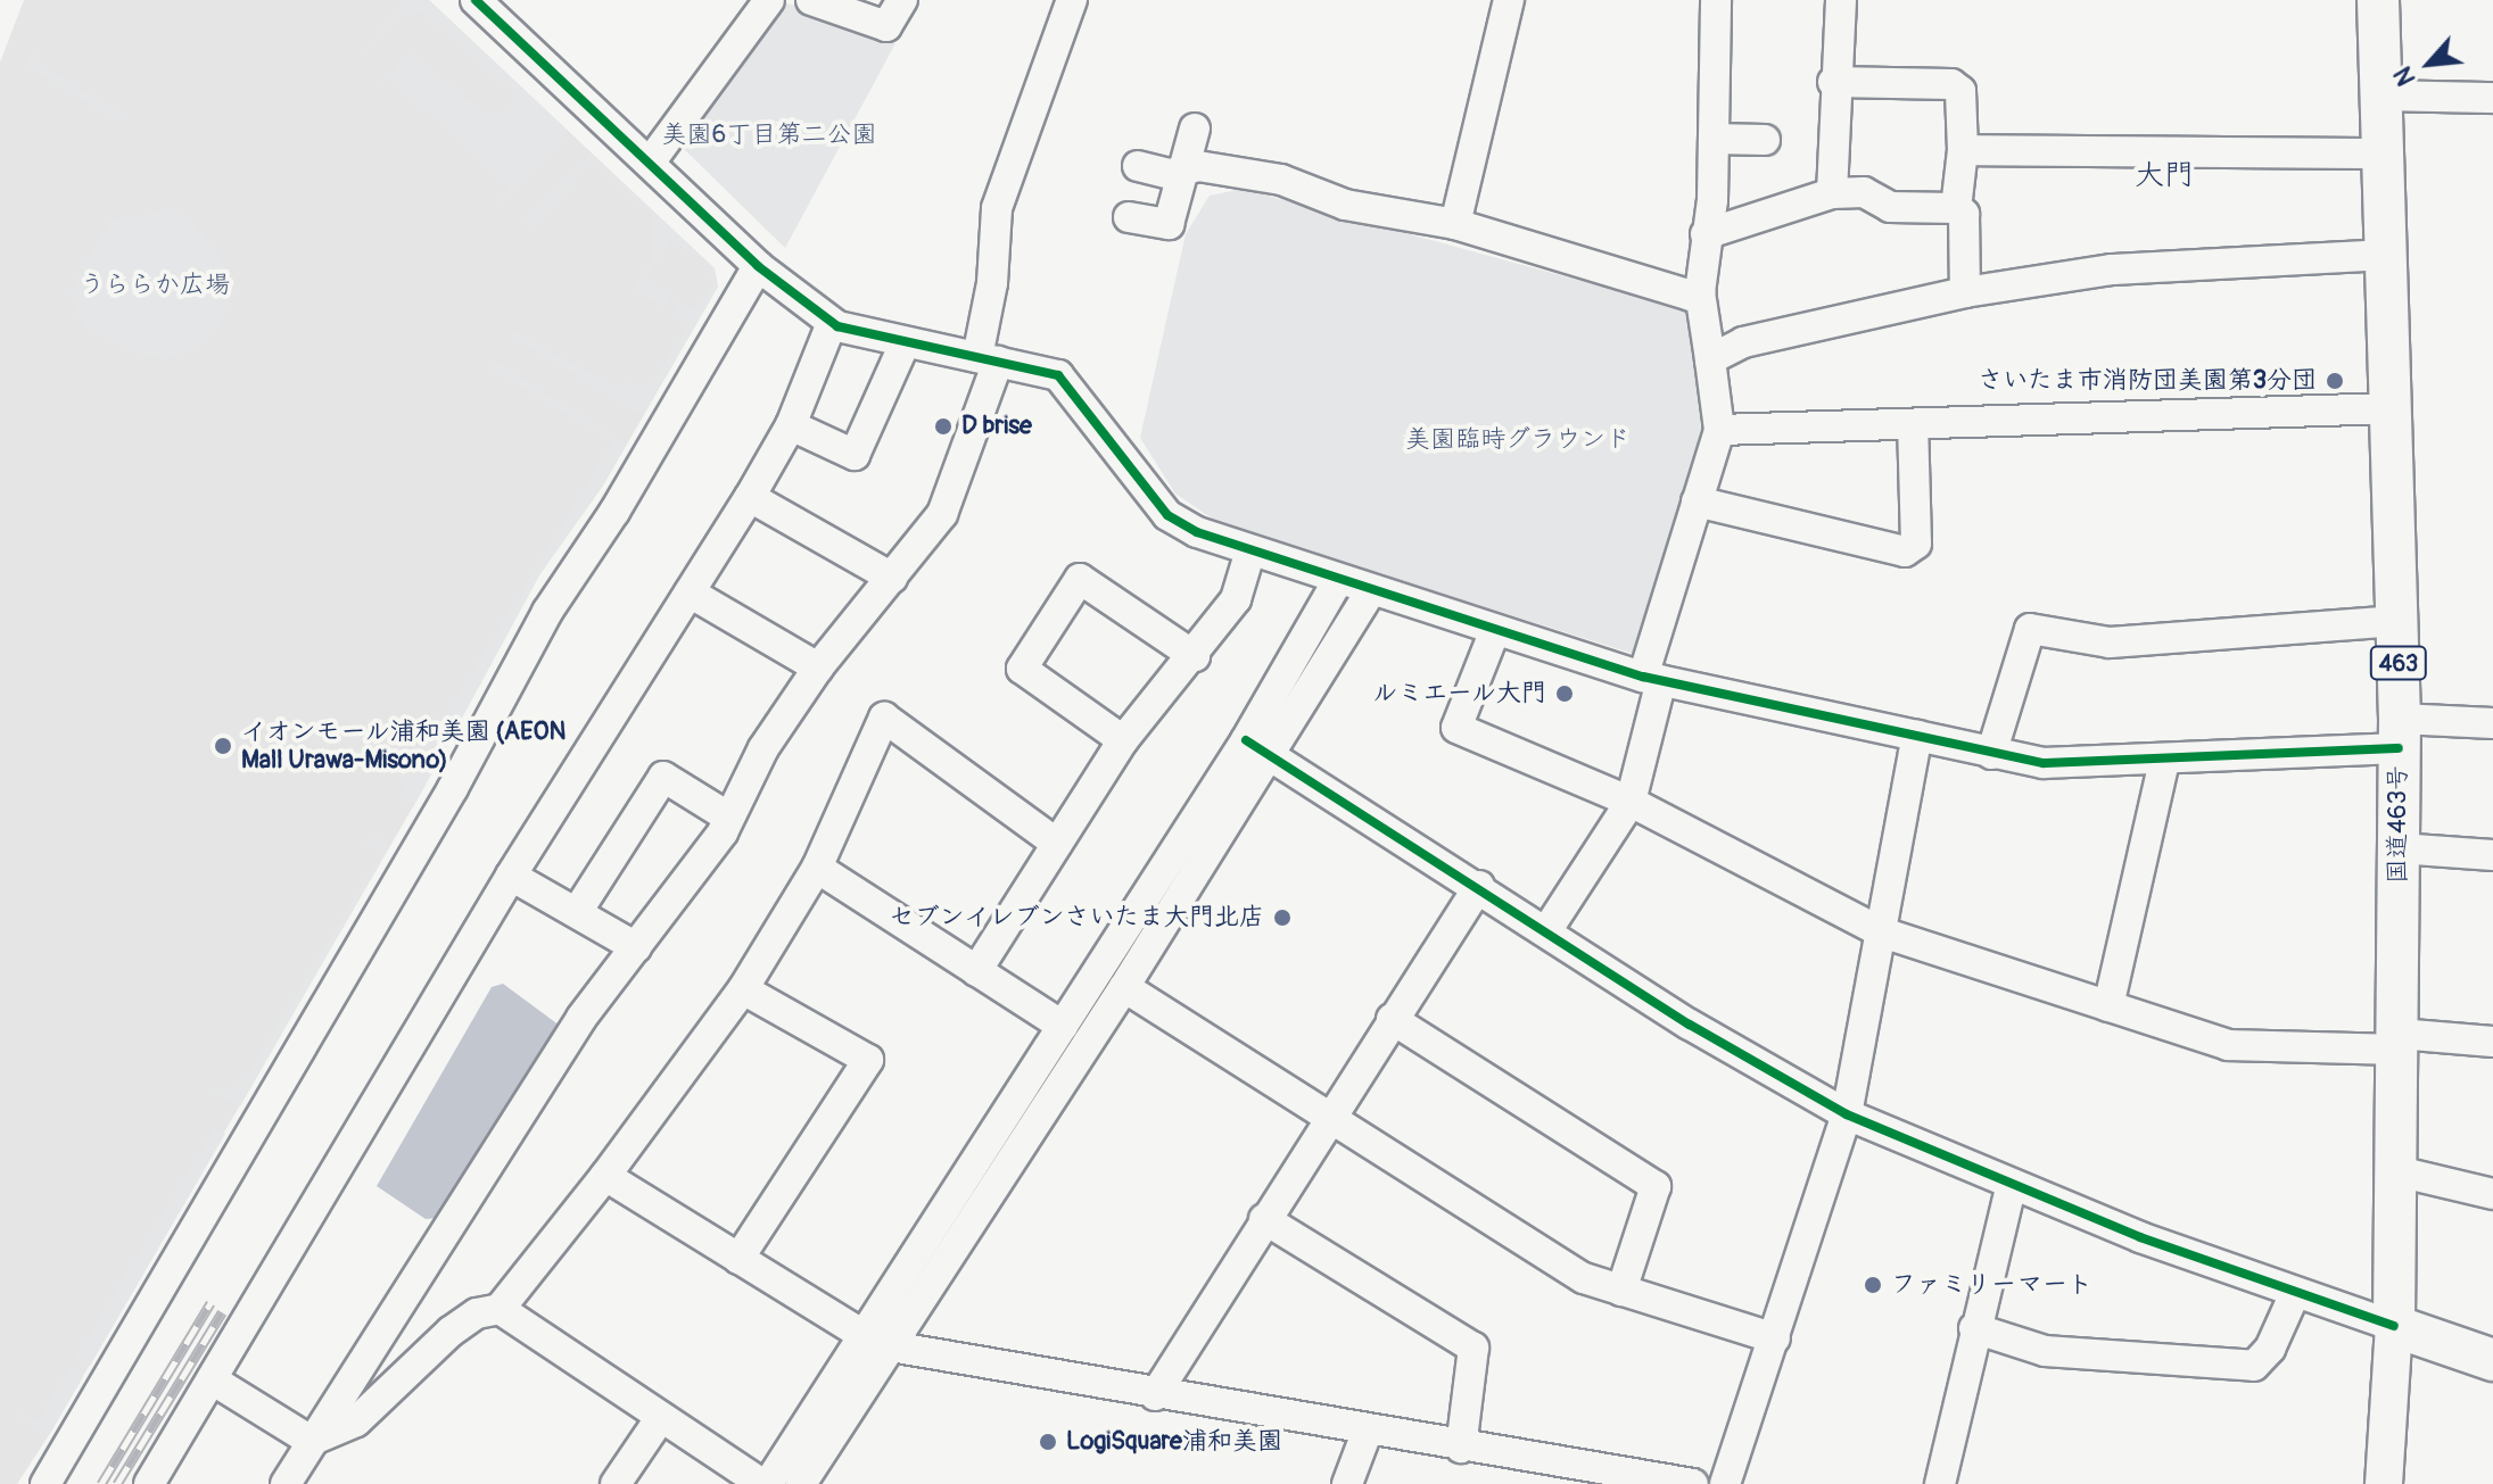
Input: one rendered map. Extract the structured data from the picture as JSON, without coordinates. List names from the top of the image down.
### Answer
{
  "streets": {
    "highway": ["463", "国道463号"]
  },
  "districts": ["大門"],
  "parks": ["美園6丁目第二公園", "うららか広場", "美園臨時グラウンド"],
  "places": [
    "さいたま市消防団美園第3分団",
    "D brise",
    "ルミエール大門",
    "イオンモール浦和美園 (AEON Mall Urawa-Misono)",
    "セブンイレブンさいたま大門北店",
    "ファミリーマート",
    "LogiSquare浦和美園"
  ],
  "north": "bottom left"
}
